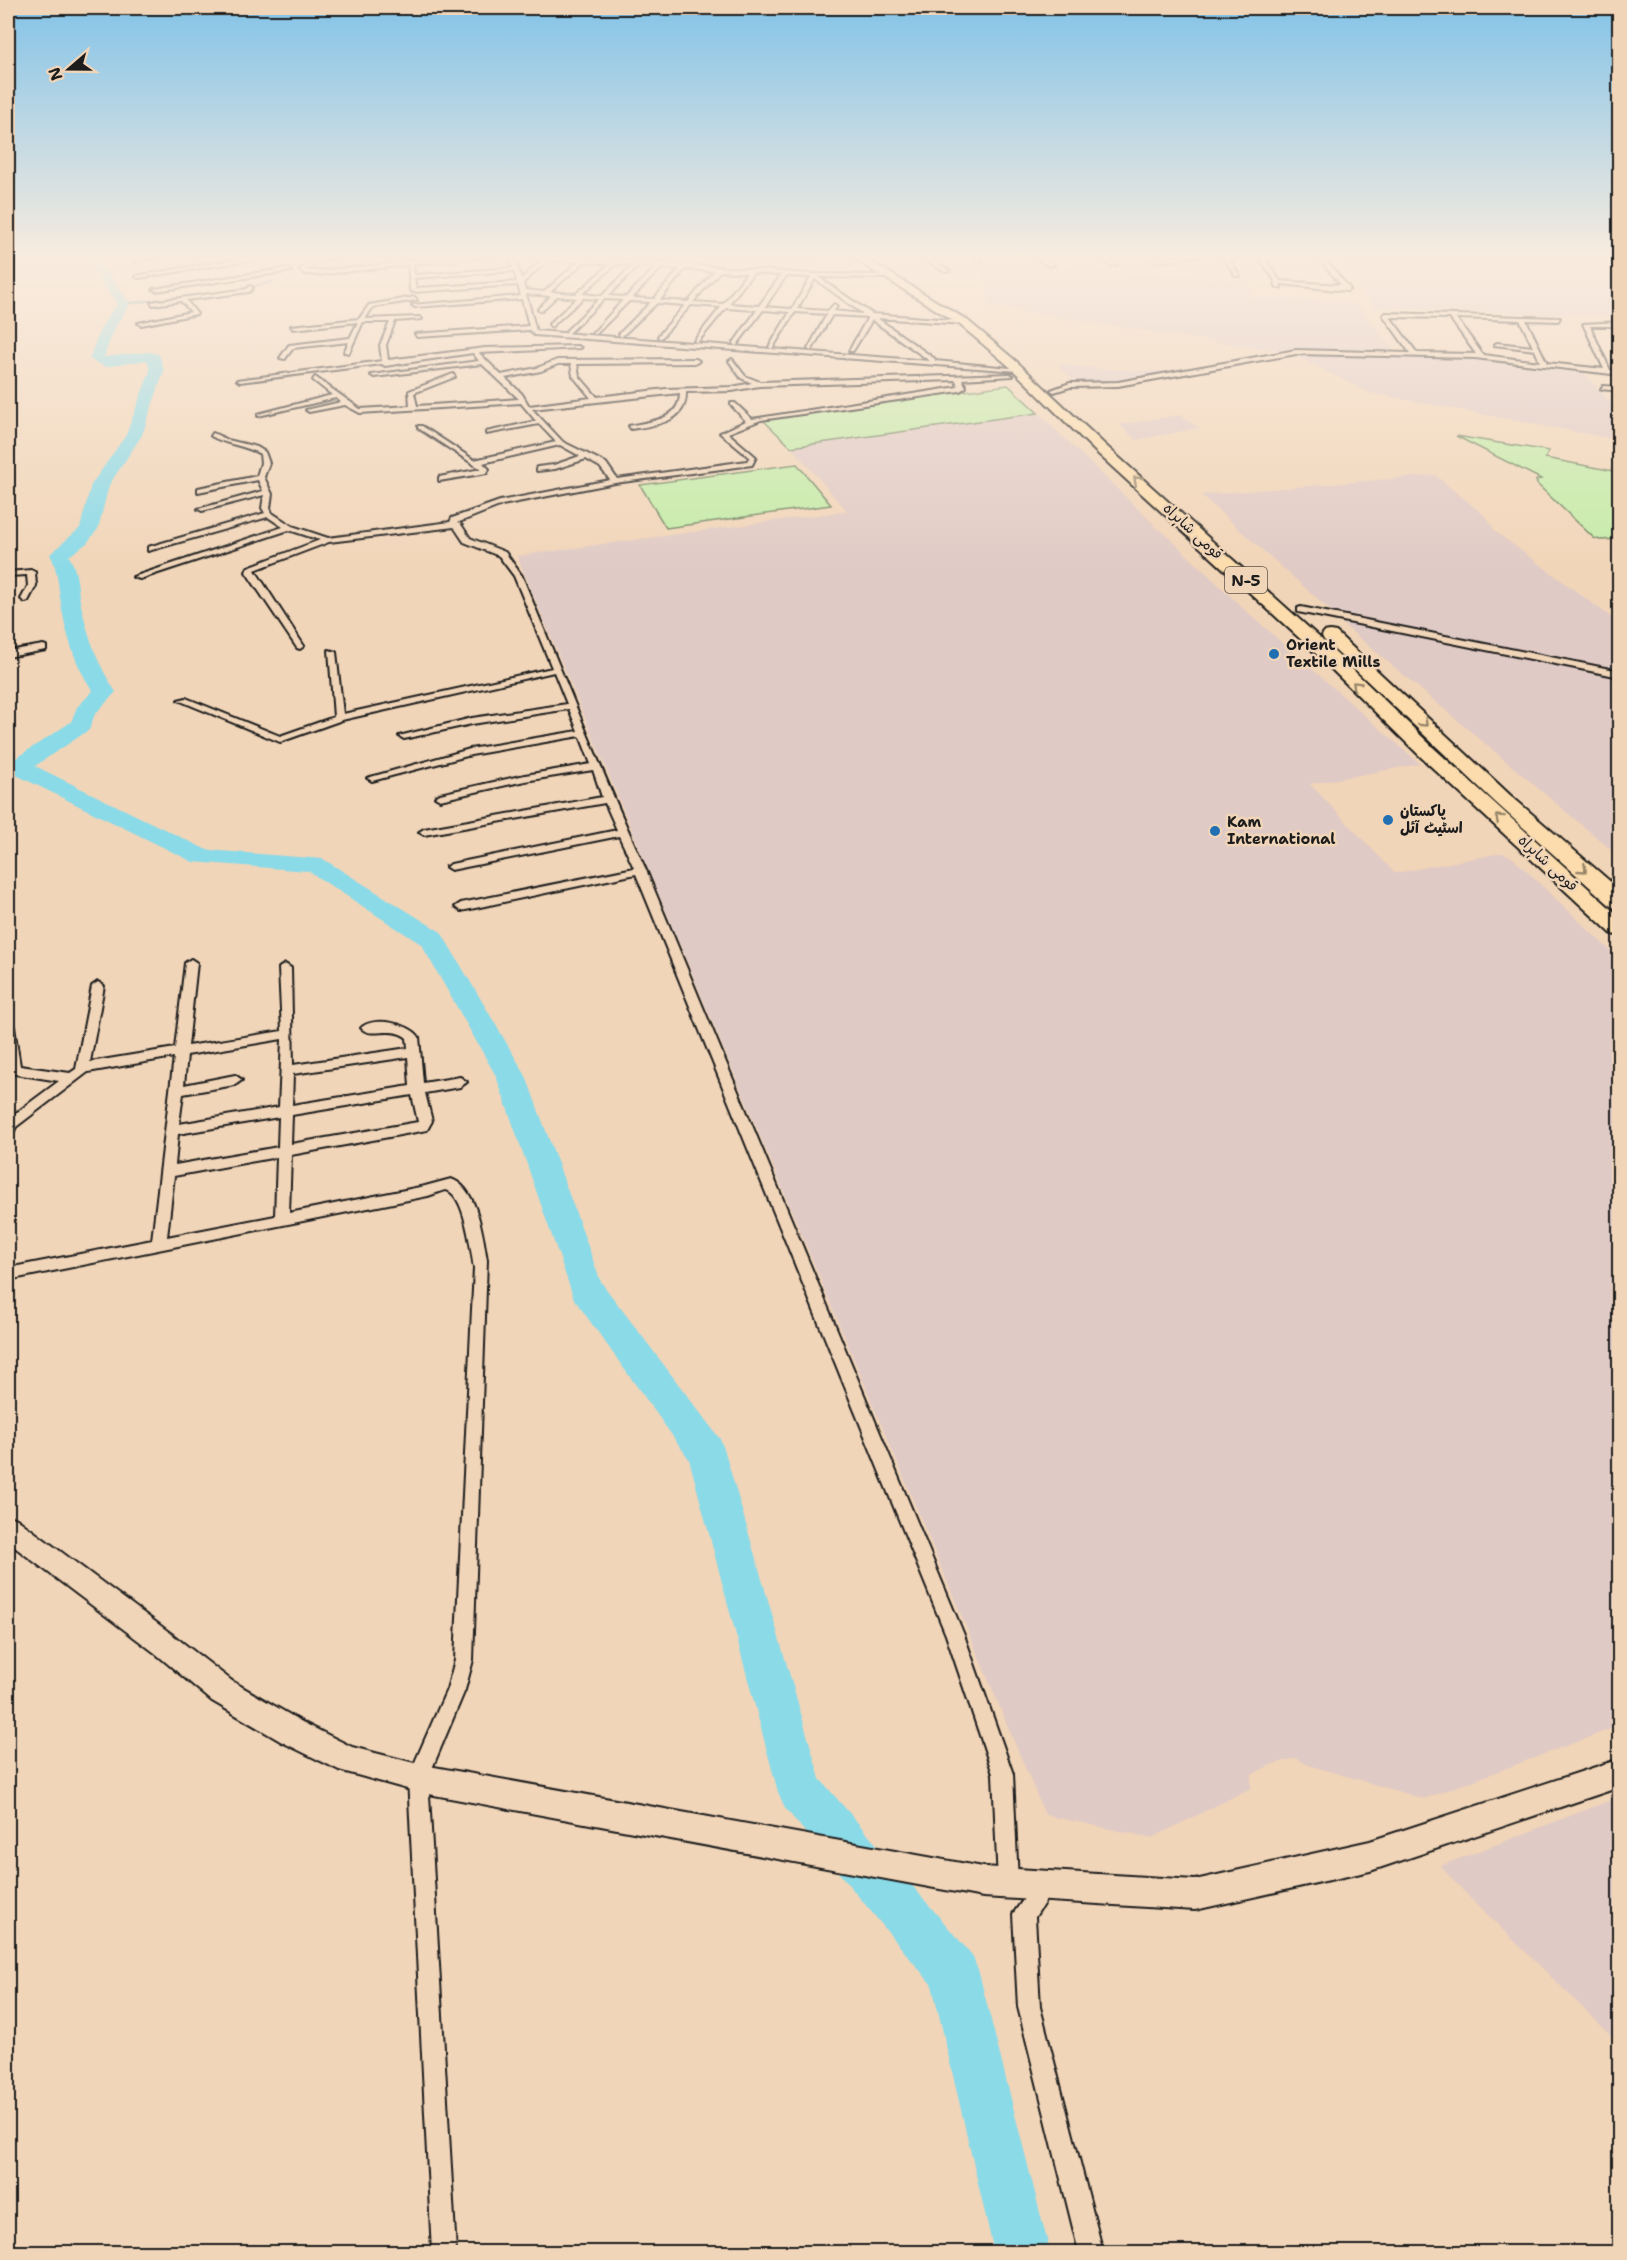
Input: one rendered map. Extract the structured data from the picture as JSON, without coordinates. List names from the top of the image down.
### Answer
{
  "streets": {
    "highway": ["قومی شاہراہ", "N-5"]
  },
  "places": ["Orient Textile Mills", "پاکستان اسٹیٹ آئل", "Kam International"],
  "north": "left"
}
